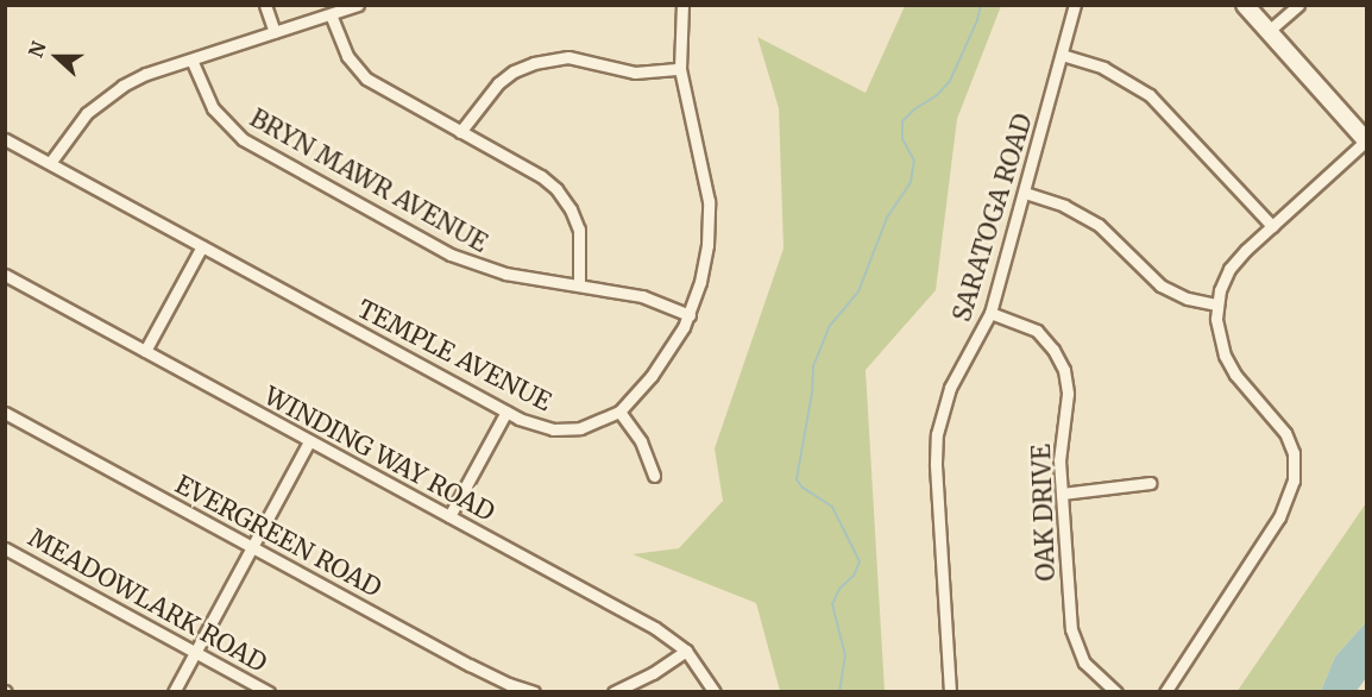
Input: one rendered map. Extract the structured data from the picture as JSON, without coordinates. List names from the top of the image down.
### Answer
{
  "streets": {
    "street": [
      "BRYN MAWR AVENUE",
      "SARATOGA ROAD",
      "TEMPLE AVENUE",
      "WINDING WAY ROAD",
      "OAK DRIVE",
      "EVERGREEN ROAD",
      "MEADOWLARK ROAD"
    ]
  },
  "crossings": [
    ["BRYN MAWR AVENUE", "TEMPLE AVENUE"],
    ["SARATOGA ROAD", "OAK DRIVE"]
  ],
  "north": "left"
}
